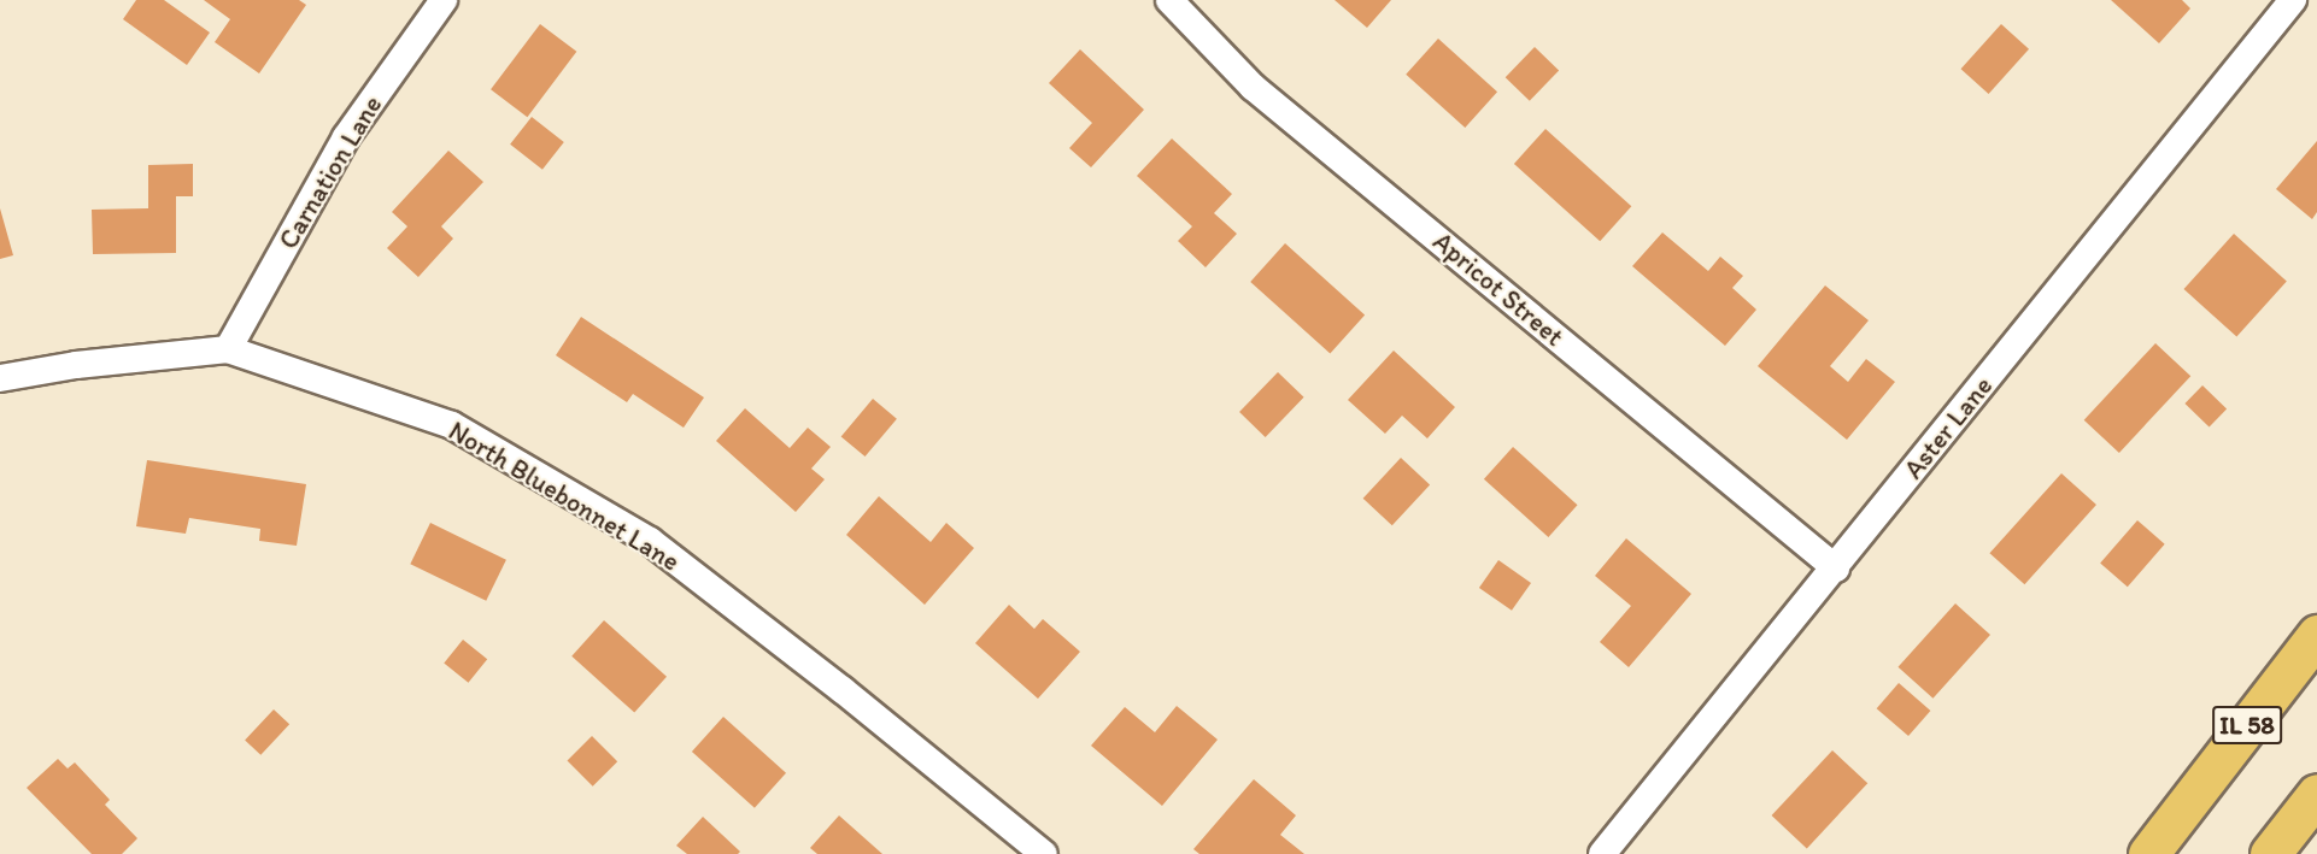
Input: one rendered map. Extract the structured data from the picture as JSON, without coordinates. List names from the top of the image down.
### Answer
{
  "streets": {
    "main road": ["IL 58"],
    "street": [
      "Carnation Lane",
      "Apricot Street",
      "Aster Lane",
      "North Bluebonnet Lane"
    ]
  },
  "crossings": [
    ["Carnation Lane", "North Bluebonnet Lane"],
    ["Apricot Street", "Aster Lane"]
  ]
}
